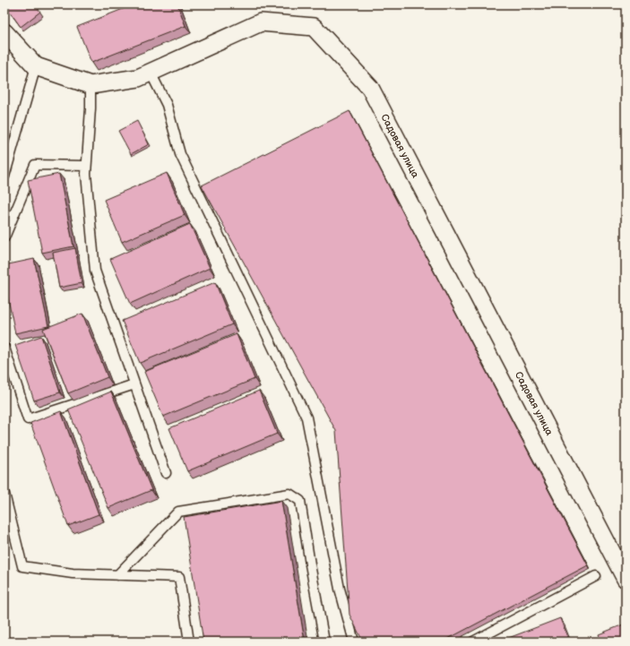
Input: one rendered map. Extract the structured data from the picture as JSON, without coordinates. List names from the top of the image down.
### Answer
{
  "streets": {
    "street": ["Садовая улица"]
  }
}
